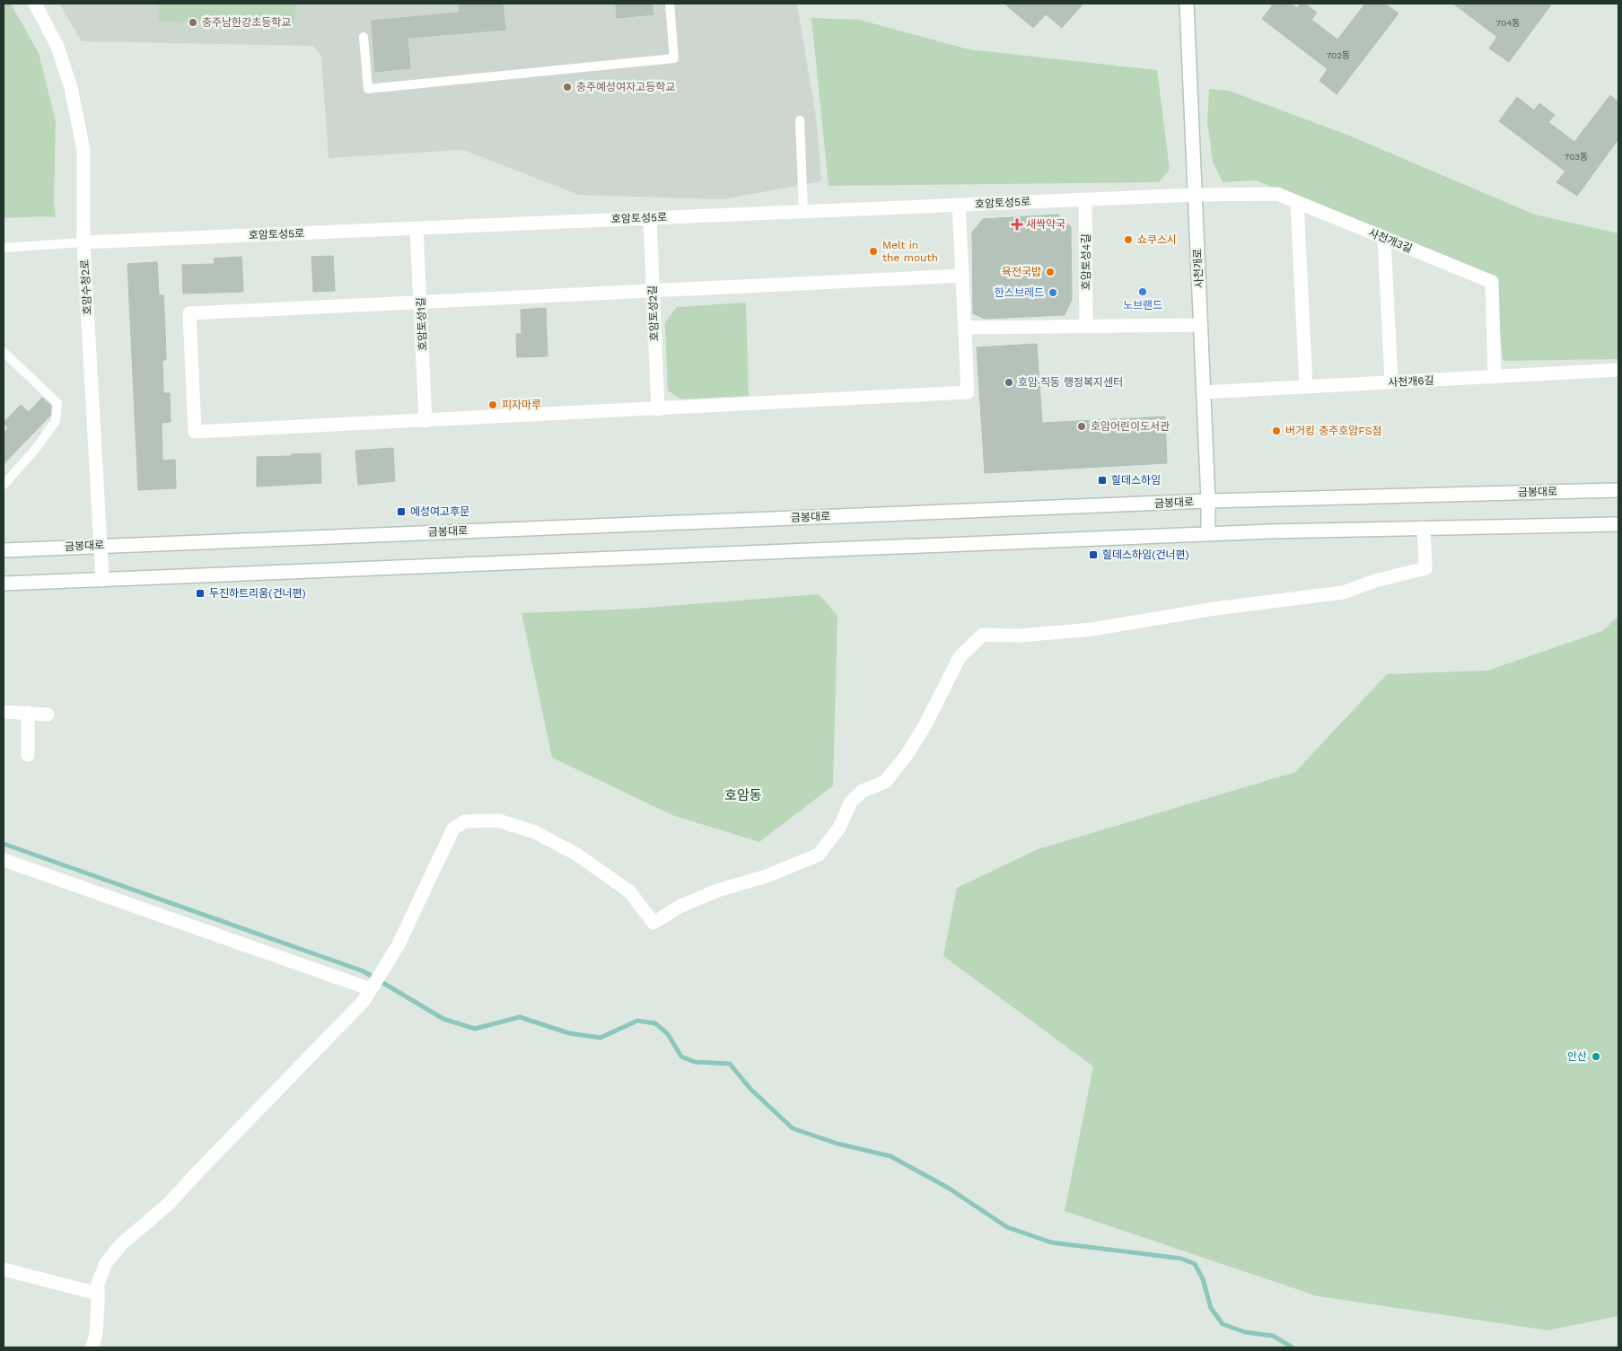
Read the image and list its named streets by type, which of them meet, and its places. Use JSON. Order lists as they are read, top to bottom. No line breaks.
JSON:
{"streets":{"street":["호암토성5로","사천개3길","호암토성4길","사천개로","호암수청2로","호암토성2길","호암토성1길","사천개6길","금봉대로"]},"crossings":[["호암토성5로","사천개3길"],["호암토성5로","호암토성4길"],["호암토성5로","사천개로"],["호암토성5로","호암수청2로"],["호암토성5로","호암토성2길"],["호암토성5로","호암토성1길"],["사천개3길","사천개로"],["사천개3길","사천개6길"],["사천개로","사천개6길"],["사천개로","금봉대로"],["호암수청2로","금봉대로"]],"districts":["호암동"],"places":{"other":["충주남한강초등학교","충주예성여자고등학교","쇼쿠스시","Melt in the mouth","육전국밥","노브랜드","한스브레드","호암·직동 행정복지센터","피자마루","호암어린이도서관","버거킹 충주호암FS점","안산"],"health":["새싹약국"],"transit":["힐데스하임","예성여고후문","힐데스하임(건너편)","두진하트리움(건너편)"]},"house_numbers":["704동","702동","703동"]}
